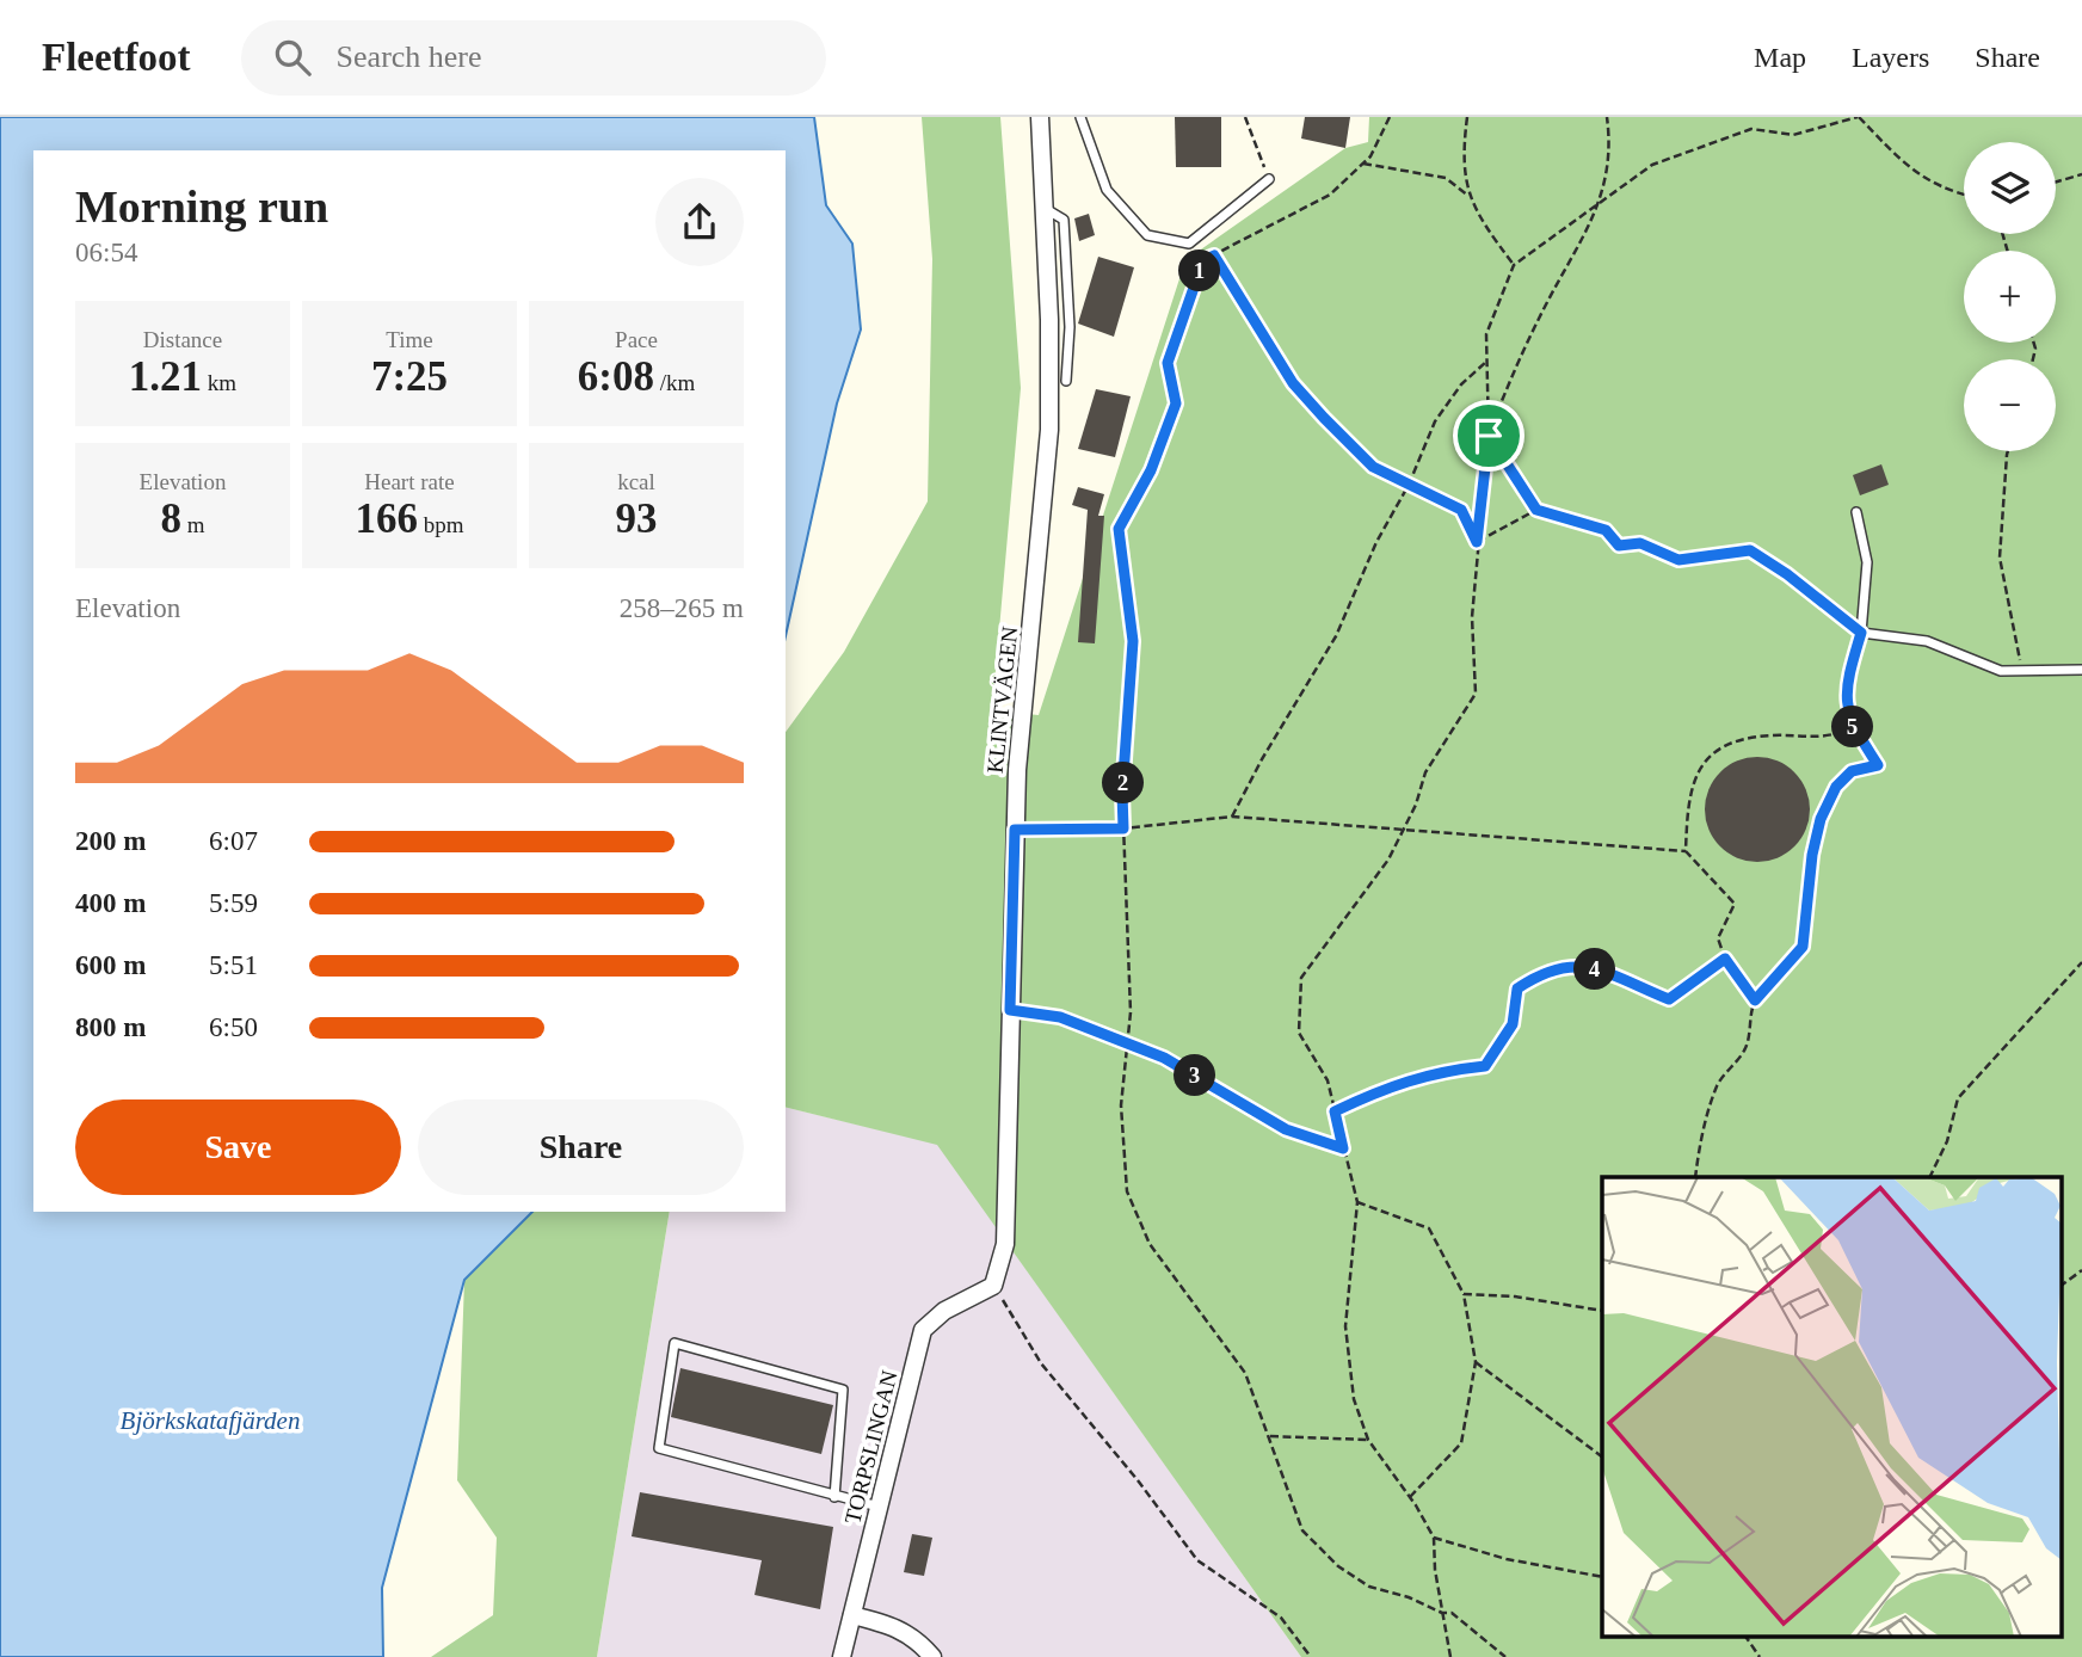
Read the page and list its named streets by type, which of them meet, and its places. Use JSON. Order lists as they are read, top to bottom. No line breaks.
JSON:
{"streets":{"street":["KLINTVÄGEN","TORPSLINGAN"]},"crossings":[["KLINTVÄGEN","TORPSLINGAN"]],"water":["Björkskatafjärden"],"page":{"header":"Fleetfoot","search":"Search here","nav":["Map","Layers","Share"],"map_buttons":["+","−"],"heading":["Morning run","06:54"],"pins":["1","5","2","4","3"],"stats":[["Distance","1.21 km"],["Time","7:25"],["Pace","6:08 /km"],["Elevation","8 m"],["Heart rate","166 bpm"],["kcal","93"]],"chart":["Elevation","258–265 m"],"list":[{"name":"200 m","note":"6:07"},{"name":"400 m","note":"5:59"},{"name":"600 m","note":"5:51"},{"name":"800 m","note":"6:50"}],"buttons":["Save","Share"]}}
